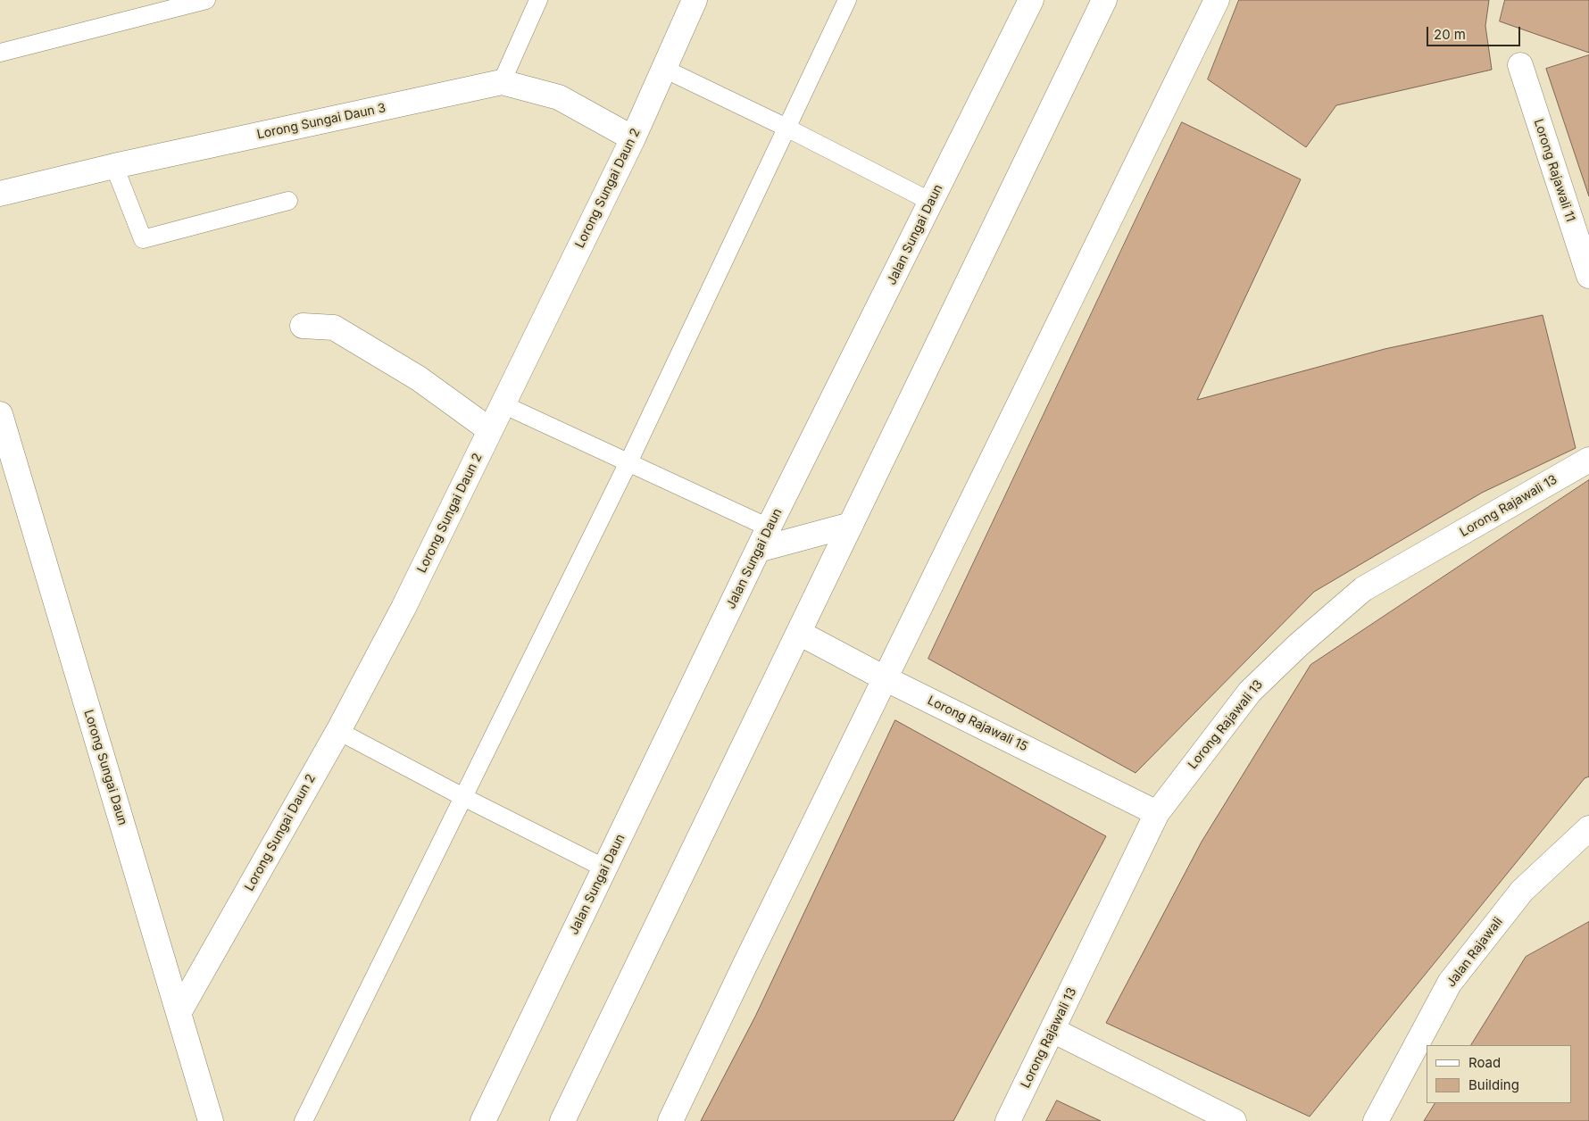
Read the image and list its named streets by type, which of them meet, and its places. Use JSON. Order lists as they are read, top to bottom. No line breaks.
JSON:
{"streets":{"street":["Lorong Sungai Daun 3","Lorong Rajawali 11","Lorong Sungai Daun 2","Jalan Sungai Daun","Lorong Rajawali 13","Lorong Rajawali 15","Lorong Sungai Daun","Jalan Rajawali"]},"crossings":[["Lorong Sungai Daun 3","Lorong Sungai Daun 2"],["Lorong Sungai Daun 2","Lorong Sungai Daun"],["Lorong Rajawali 13","Lorong Rajawali 15"]],"legend":["Road","Building"],"scale_bar":"20 m"}
